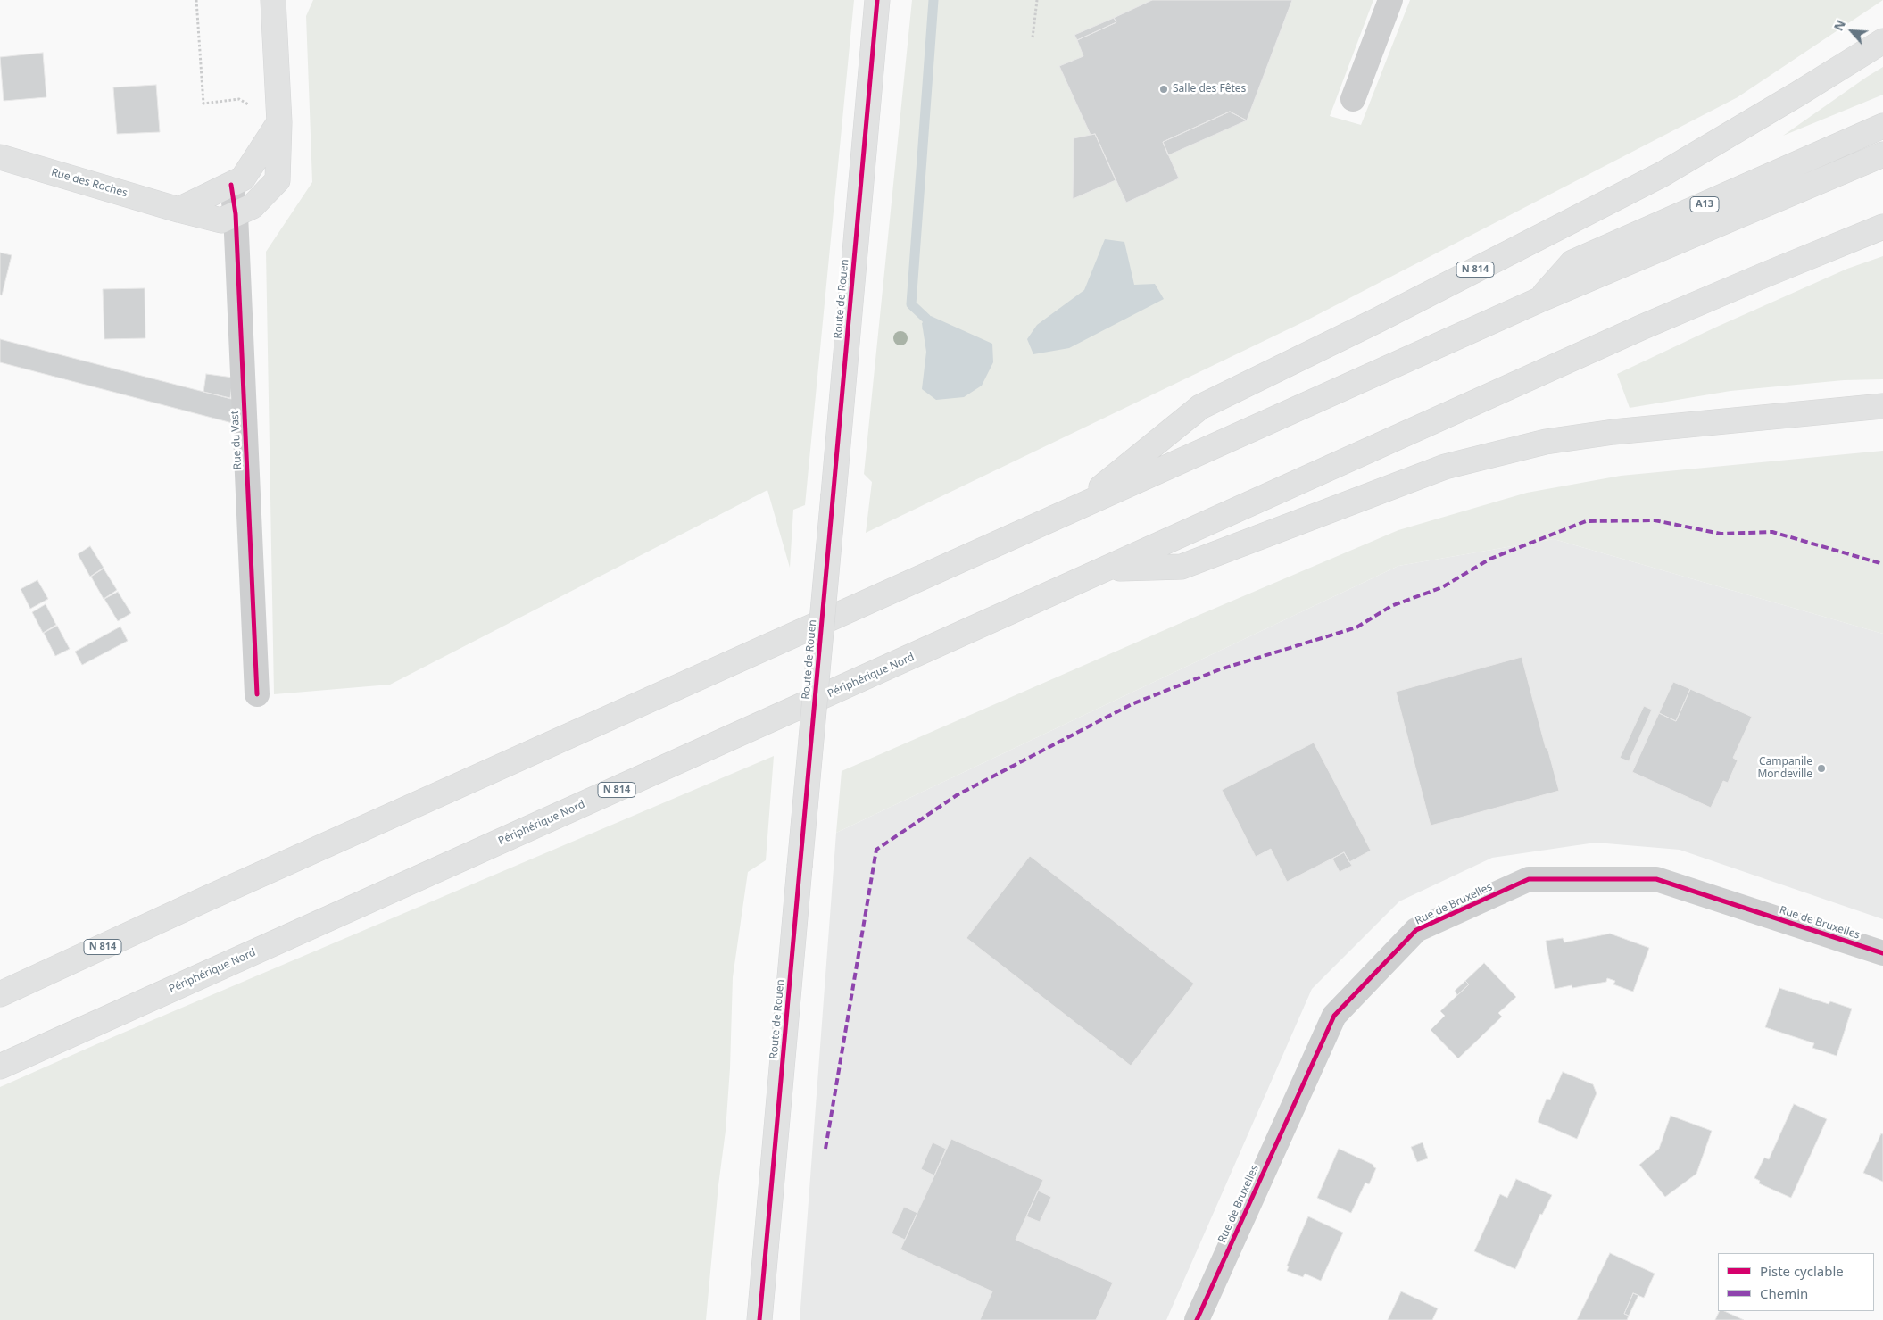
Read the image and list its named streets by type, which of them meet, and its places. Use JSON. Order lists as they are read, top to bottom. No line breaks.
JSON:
{"streets":{"main road":["Rue des Roches","A13","N 814","Route de Rouen","Périphérique Nord"],"street":["Rue du Vast","Rue de Bruxelles"]},"crossings":[["Rue des Roches","Rue du Vast"],["A13","N 814"],["N 814","Périphérique Nord"]],"places":["Salle des Fêtes","Campanile Mondeville"],"legend":["Piste cyclable","Chemin"],"north":"top left"}
